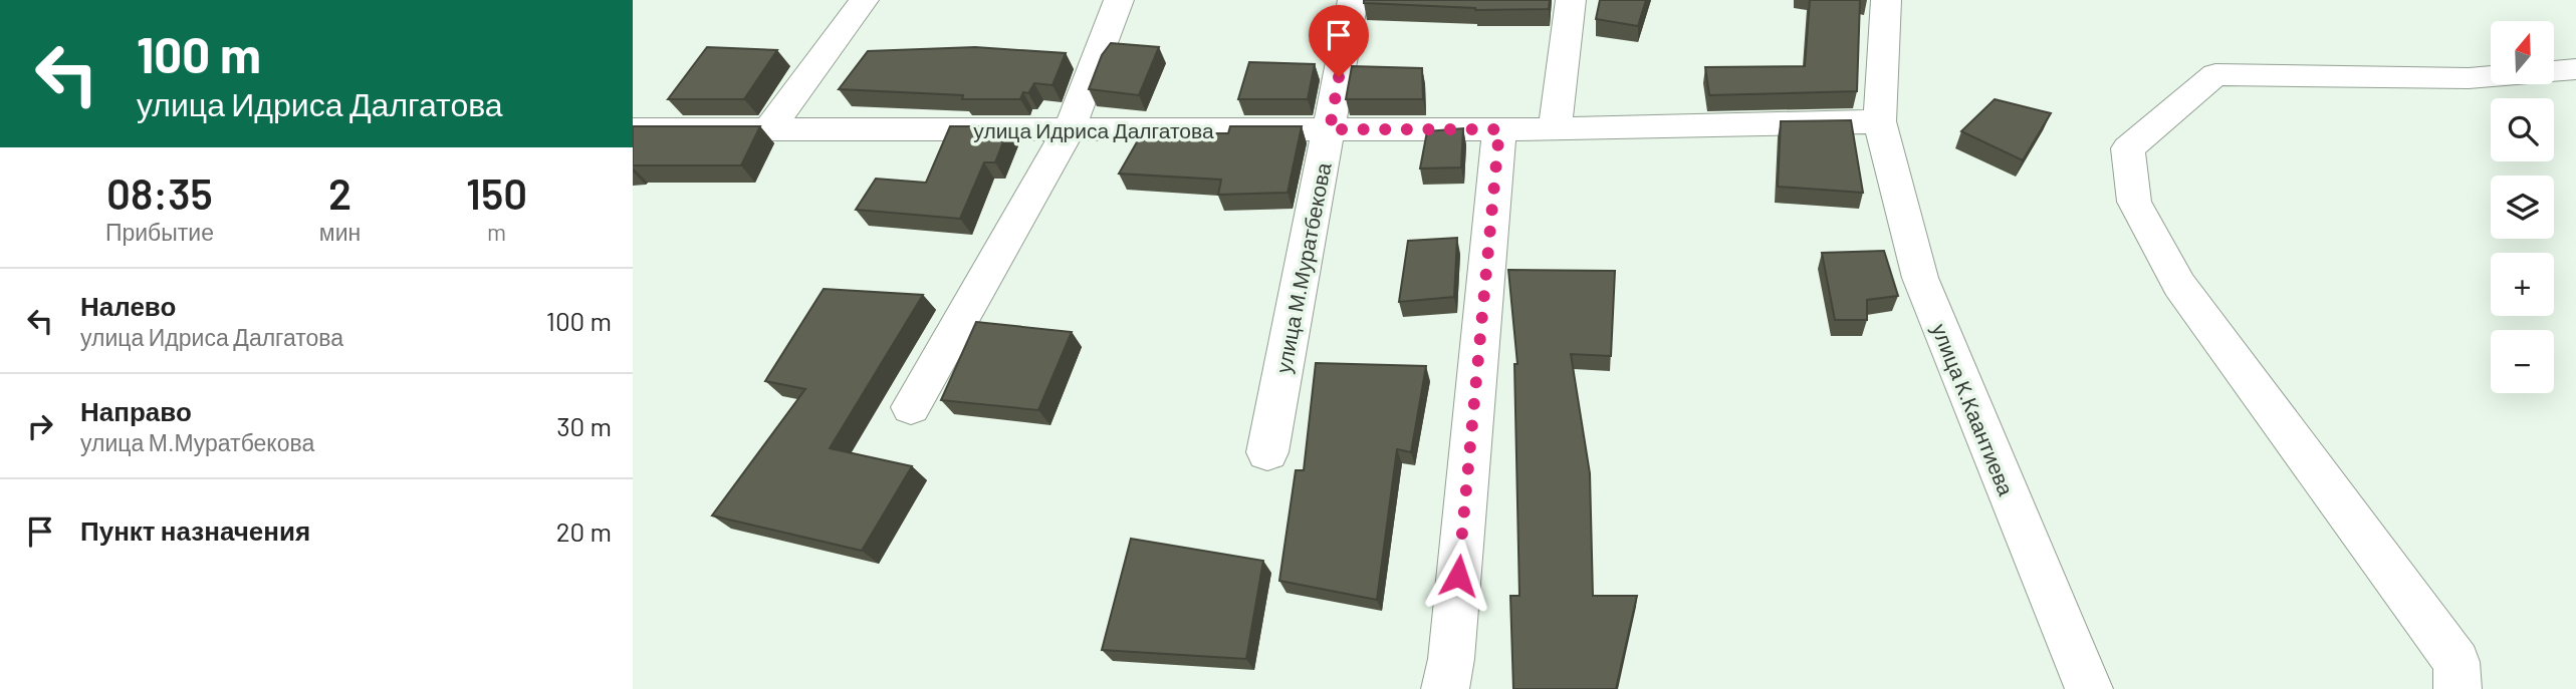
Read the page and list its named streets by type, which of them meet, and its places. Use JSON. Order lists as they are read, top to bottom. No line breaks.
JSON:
{"streets":{"street":["улица Идриса Далгатова","улица М.Муратбекова","улица К.Каантиева"]},"crossings":[["улица Идриса Далгатова","улица М.Муратбекова"],["улица Идриса Далгатова","улица К.Каантиева"]],"north":"top","page":{"turn":["100 m","улица Идриса Далгатова"],"map_buttons":["+","−"],"eta":["08:35","Прибытие","2","мин","150","m"],"list":[{"name":"Налево","note":"улица Идриса Далгатова","value":"100 m"},{"name":"Направо","note":"улица М.Муратбекова","value":"30 m"},{"name":"Пункт назначения","value":"20 m"}]}}
